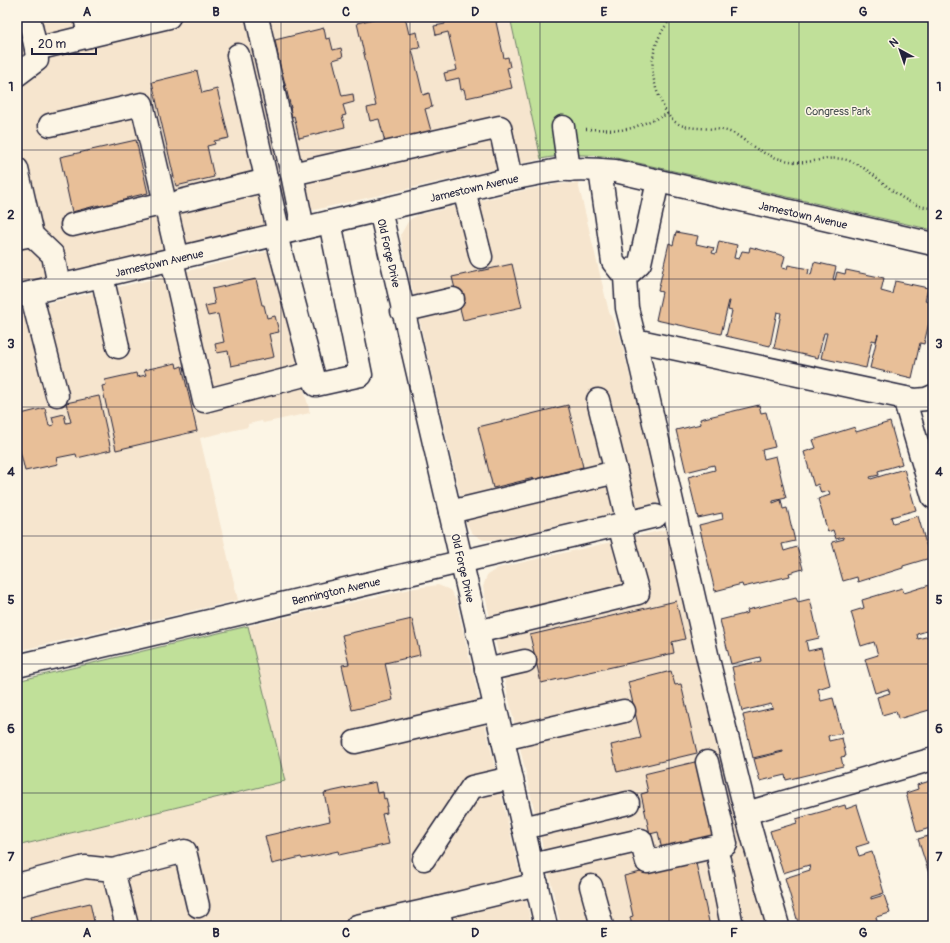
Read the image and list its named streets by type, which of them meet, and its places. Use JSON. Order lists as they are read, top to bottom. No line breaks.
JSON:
{"streets":{"street":["Jamestown Avenue","Old Forge Drive","Bennington Avenue"]},"crossings":[["Jamestown Avenue","Old Forge Drive"],["Old Forge Drive","Bennington Avenue"]],"parks":["Congress Park"],"scale_bar":"20 m","north":"top left","grid":{"columns":["A","B","C","D","E","F","G"],"rows":["1","2","3","4","5","6","7"]}}
